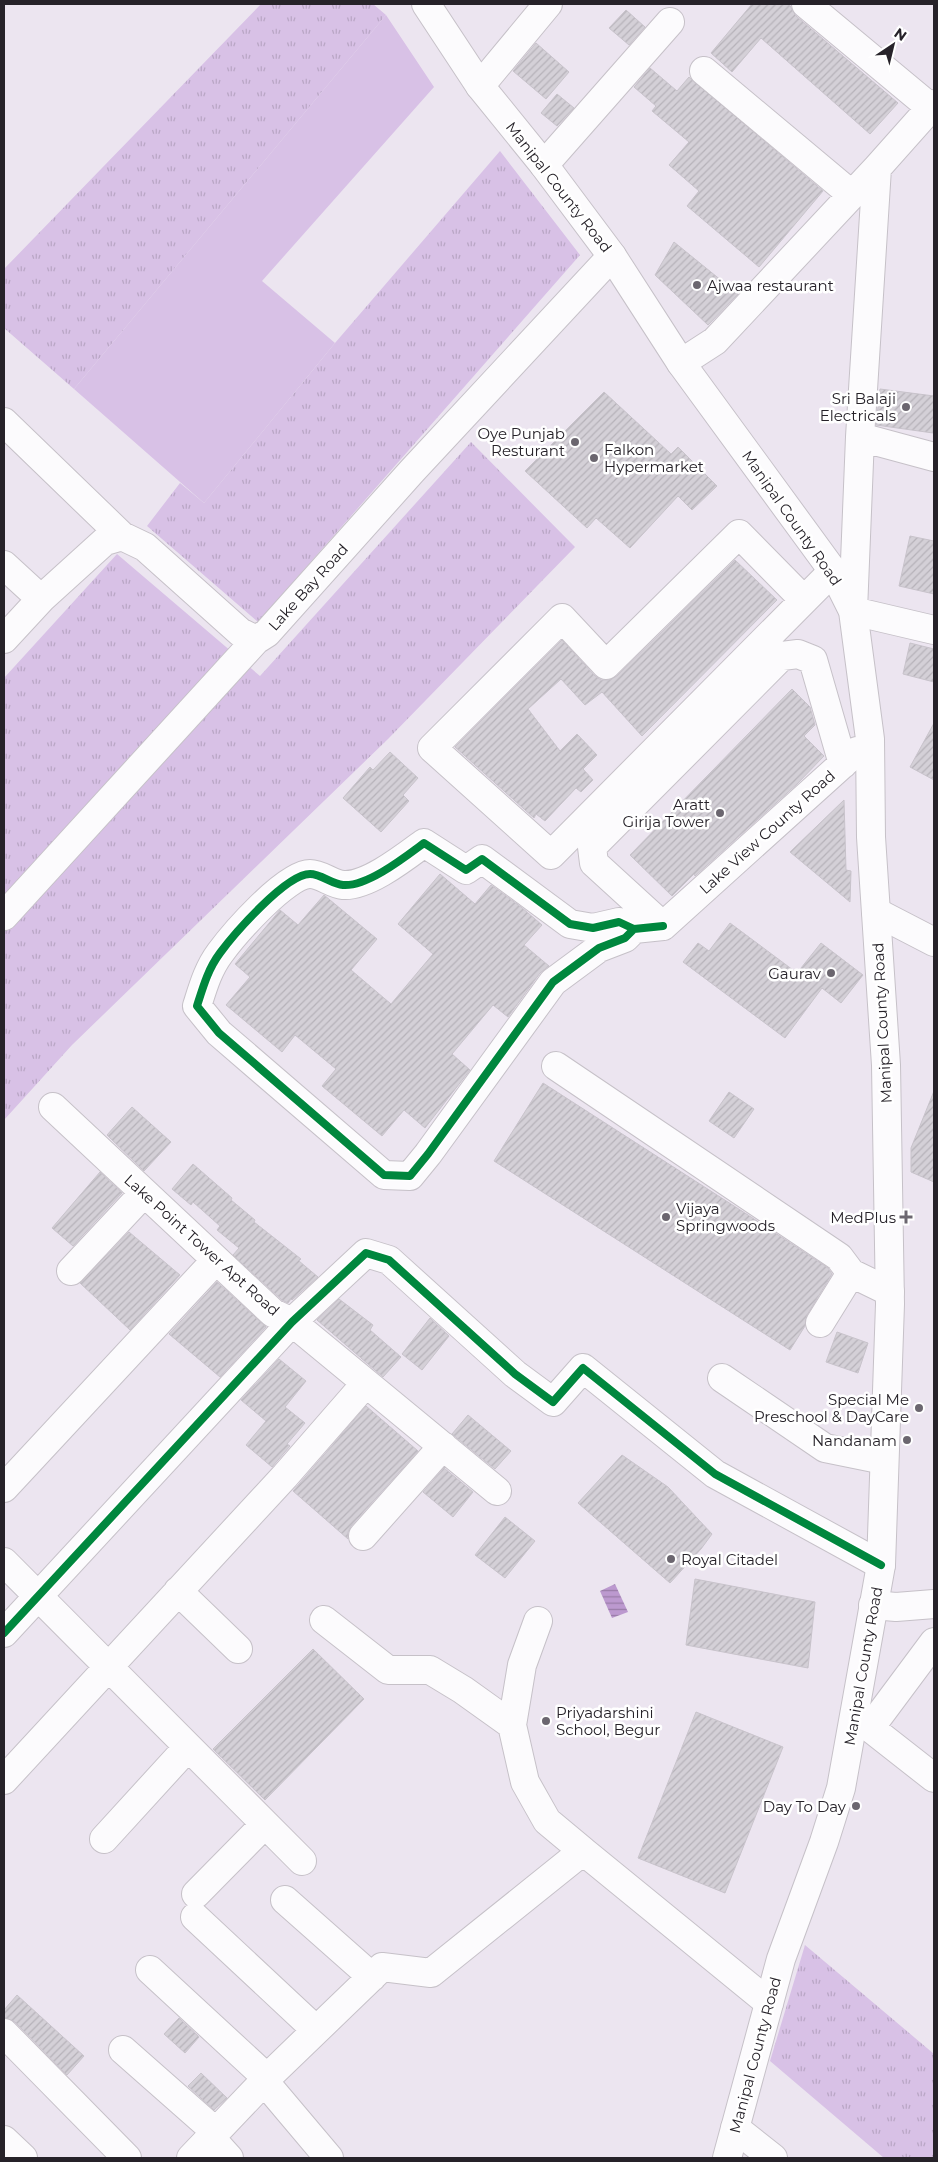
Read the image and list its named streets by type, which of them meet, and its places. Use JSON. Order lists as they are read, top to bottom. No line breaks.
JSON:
{"streets":{"street":["Manipal County Road","Lake Bay Road","Lake View County Road","Lake Point Tower Apt Road"]},"crossings":[["Manipal County Road","Lake Bay Road"],["Manipal County Road","Lake View County Road"],["Manipal County Road","Lake Point Tower Apt Road"]],"places":{"other":["Ajwaa restaurant","Sri Balaji Electricals","Oye Punjab Resturant","Falkon Hypermarket","Aratt Girija Tower","Gaurav","Vijaya Springwoods","Special Me Preschool & DayCare","Nandanam","Royal Citadel","Priyadarshini School, Begur","Day To Day"],"health":["MedPlus"]},"north":"top right"}
